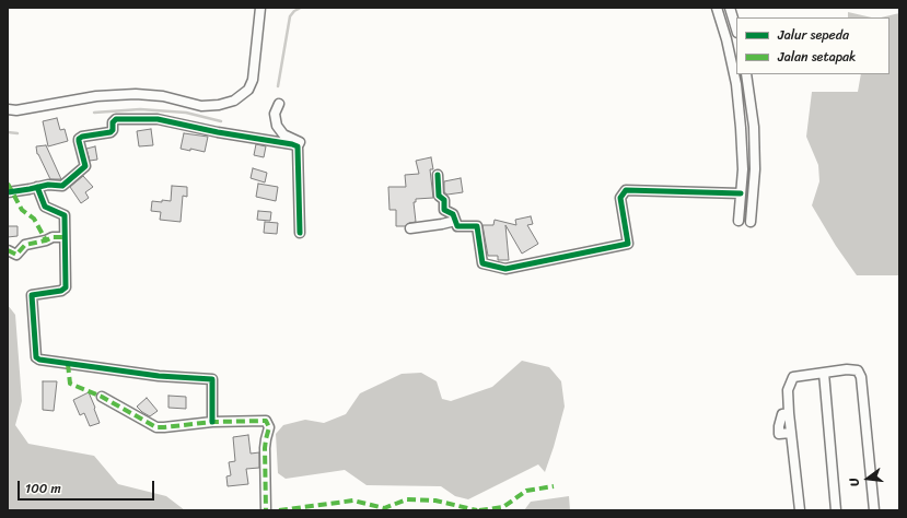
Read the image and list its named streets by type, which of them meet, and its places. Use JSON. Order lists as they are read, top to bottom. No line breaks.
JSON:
{"legend":["Jalur sepeda","Jalan setapak"],"scale_bar":"100 m","north":"left"}
